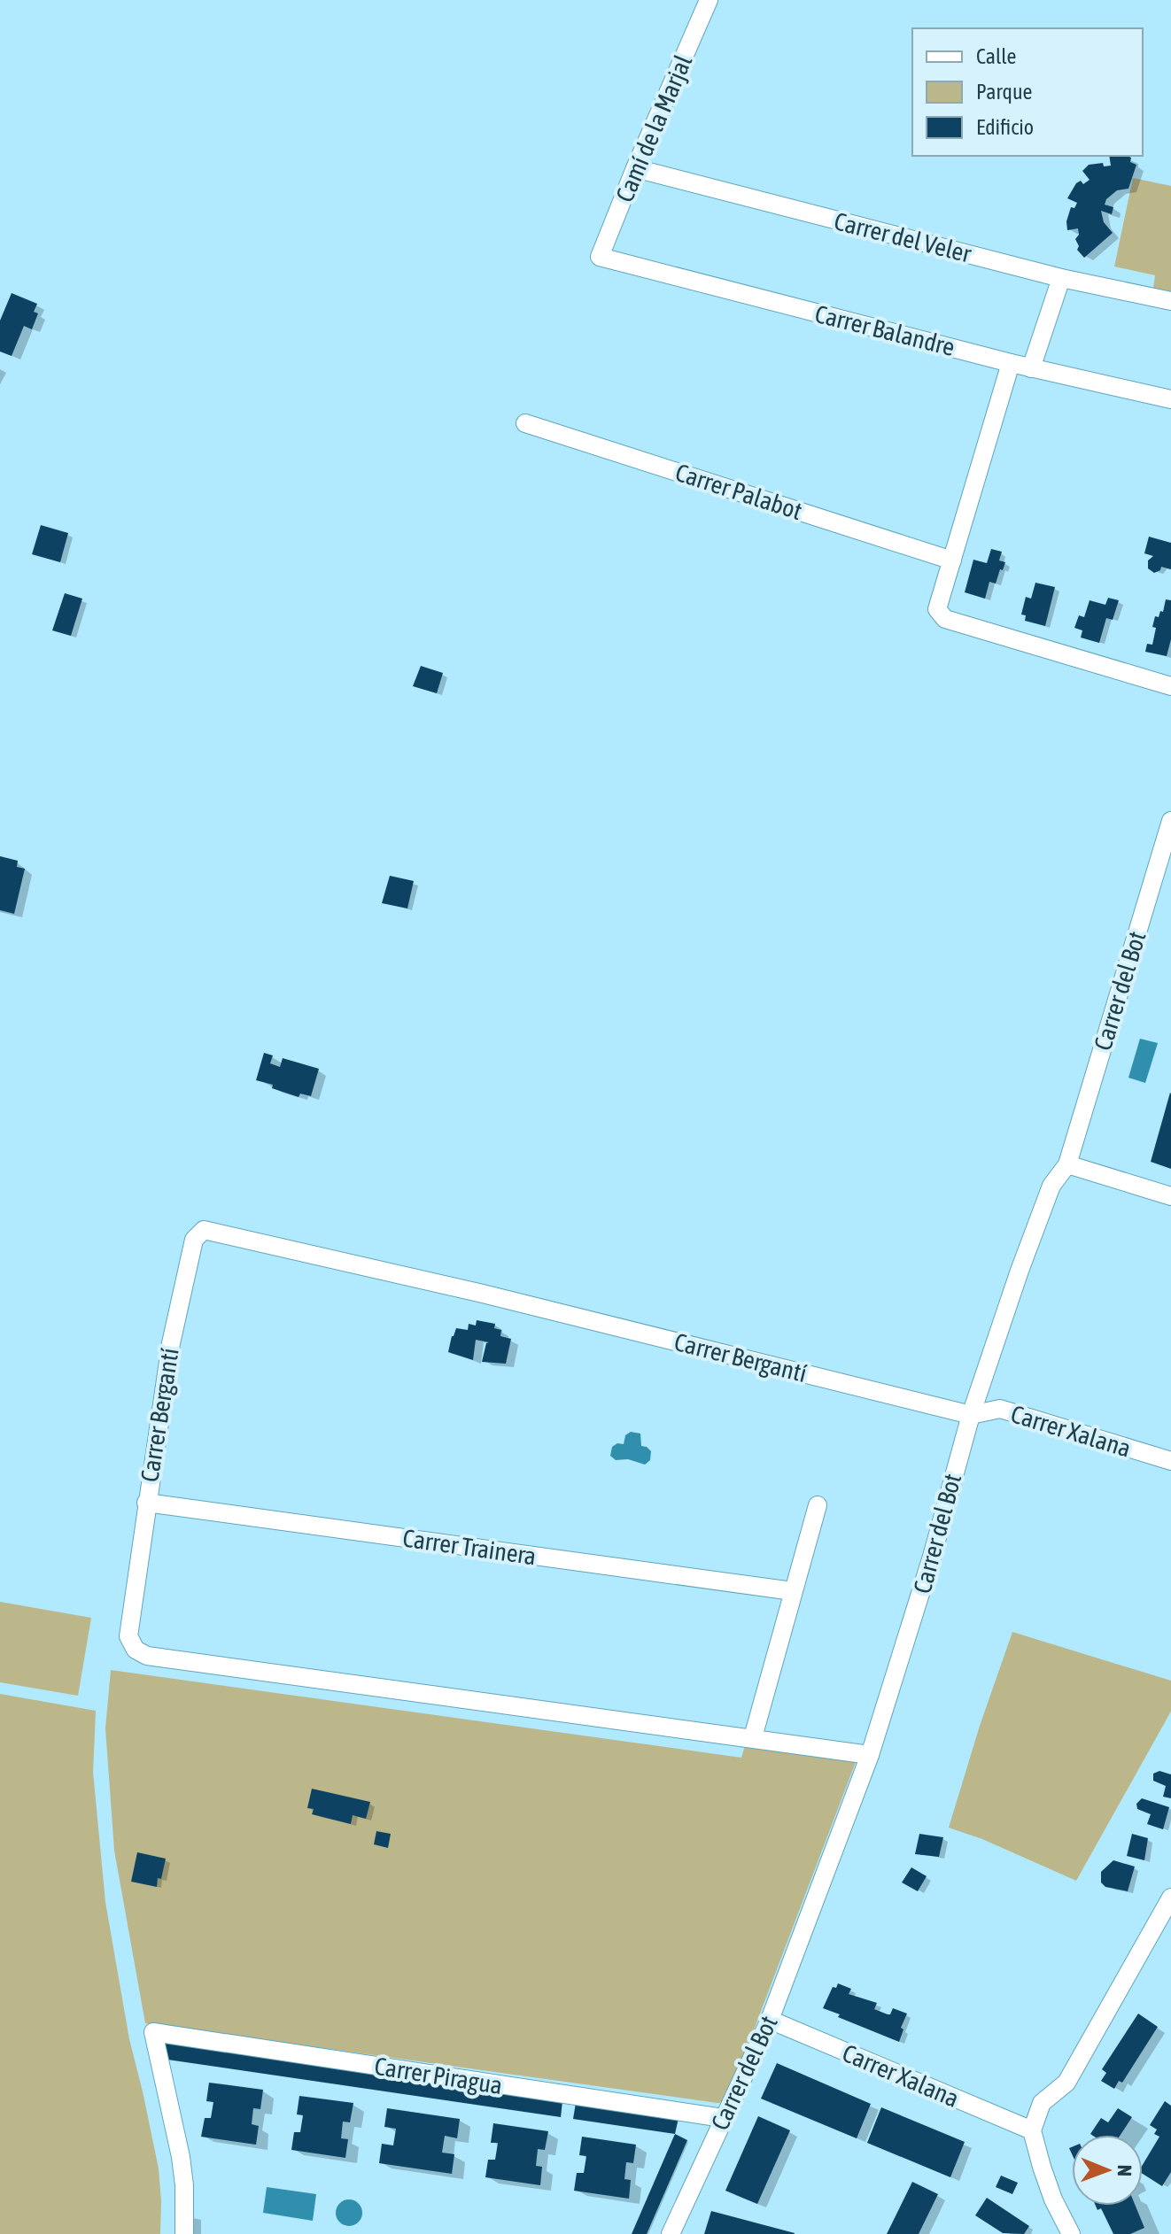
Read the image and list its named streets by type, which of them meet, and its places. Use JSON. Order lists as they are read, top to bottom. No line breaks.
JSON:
{"streets":{"street":["Camí de la Marjal","Carrer del Veler","Carrer Balandre","Carrer Palabot","Carrer del Bot","Carrer Bergantí","Carrer Xalana","Carrer Trainera","Carrer Piragua"]},"crossings":[["Camí de la Marjal","Carrer del Veler"],["Camí de la Marjal","Carrer Balandre"],["Carrer del Bot","Carrer Bergantí"],["Carrer del Bot","Carrer Xalana"],["Carrer del Bot","Carrer Piragua"],["Carrer Bergantí","Carrer Xalana"],["Carrer Bergantí","Carrer Trainera"]],"legend":["Calle","Parque","Edificio"],"north":"right"}
